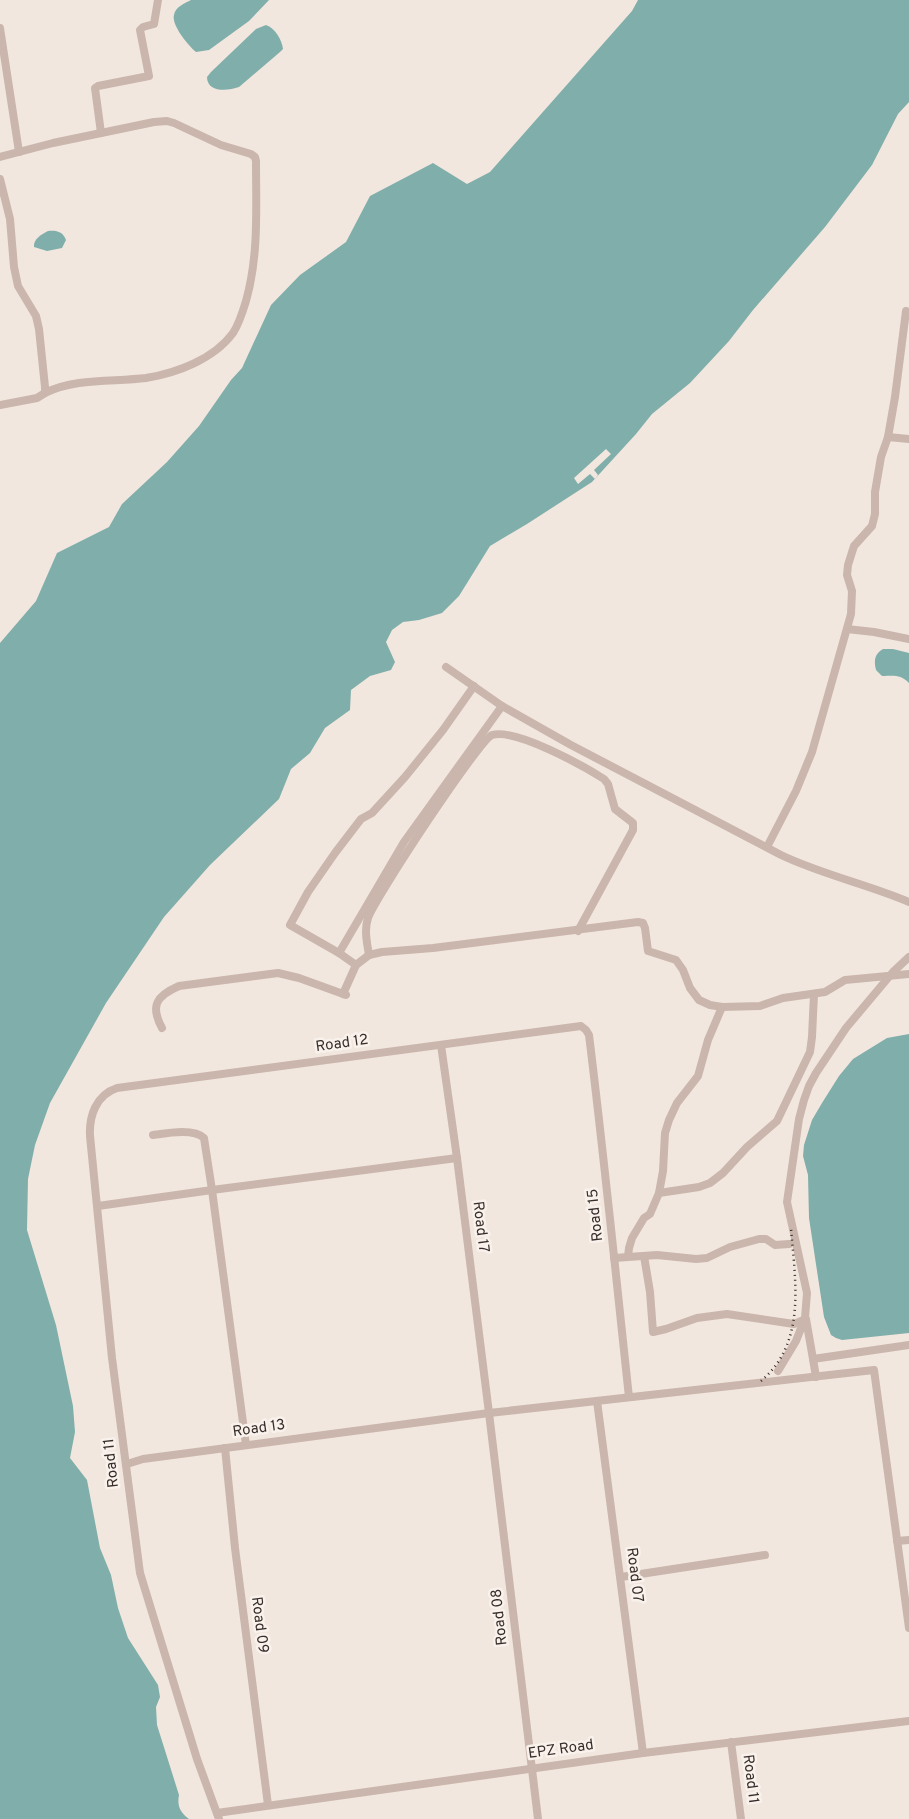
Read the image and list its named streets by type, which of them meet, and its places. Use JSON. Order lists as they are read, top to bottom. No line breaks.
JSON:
{"streets":{"street":["Road 12","Road 15","Road 17","Road 13","Road 11","Road 07","Road 08","Road 09","EPZ Road"]},"crossings":[["Road 12","Road 15"],["Road 12","Road 17"],["Road 12","Road 11"],["Road 15","Road 13"],["Road 17","Road 13"],["Road 17","Road 08"],["Road 13","Road 11"],["Road 13","Road 07"],["Road 13","Road 08"],["Road 13","Road 09"],["Road 11","EPZ Road"],["Road 07","EPZ Road"],["Road 08","EPZ Road"],["Road 09","EPZ Road"]]}
